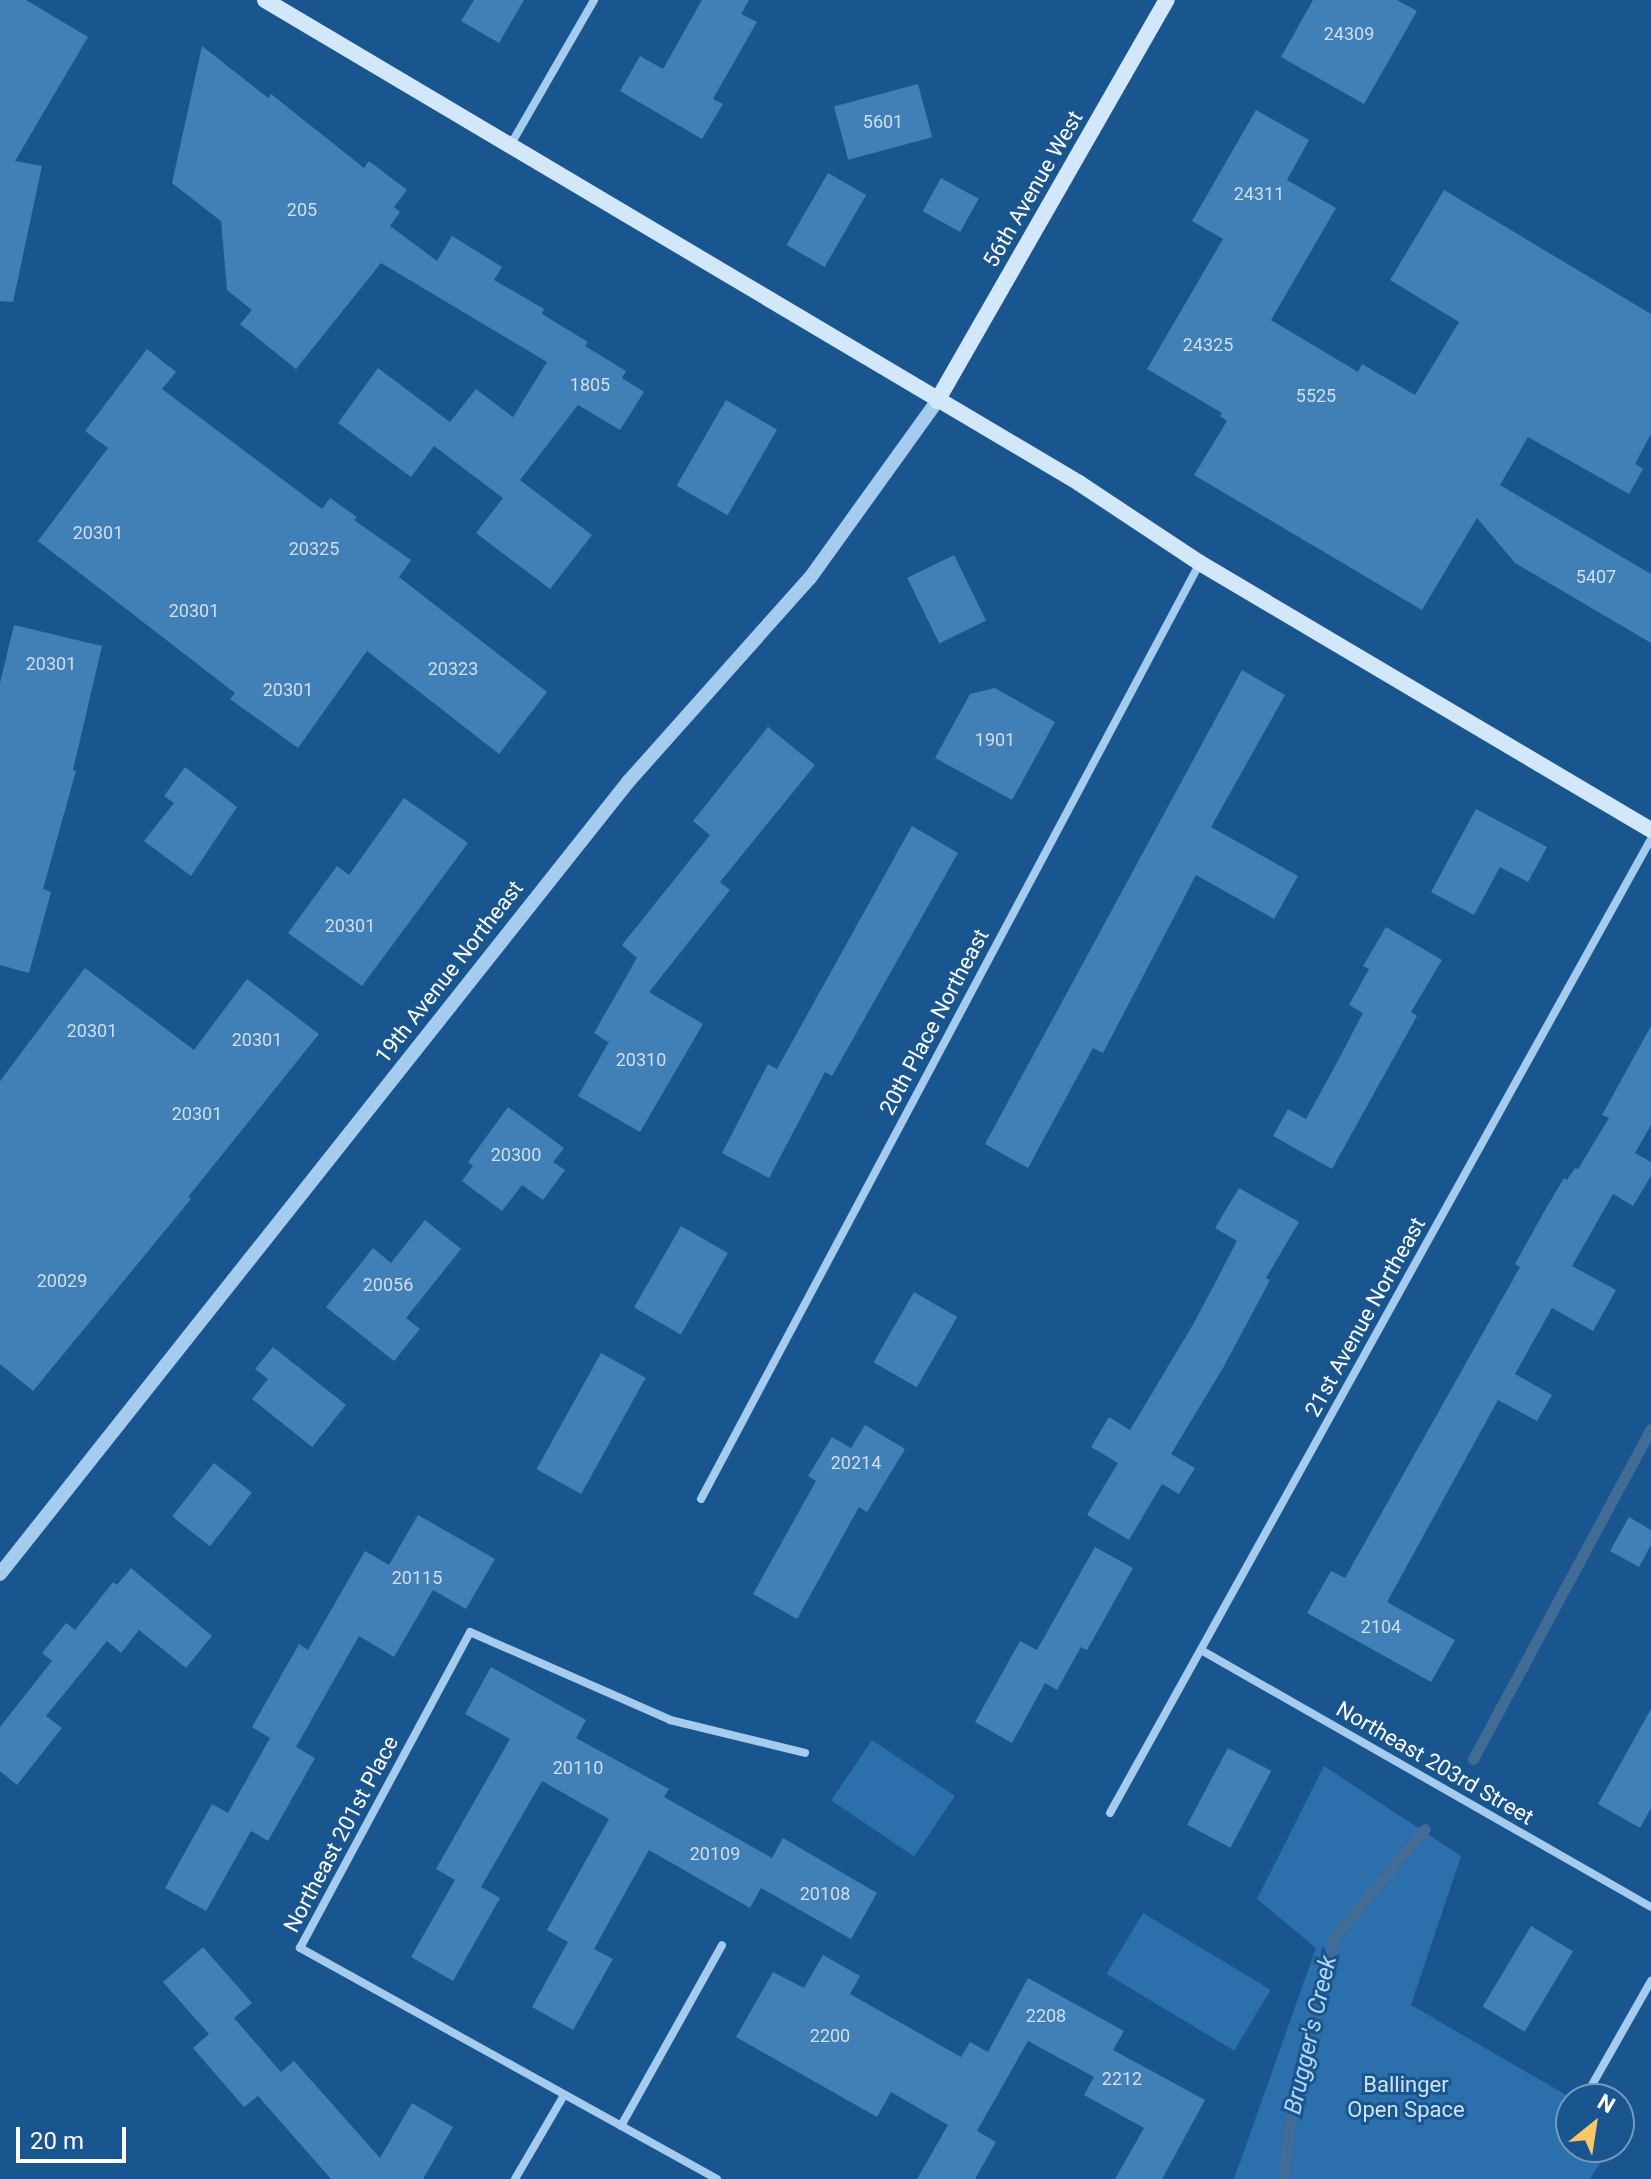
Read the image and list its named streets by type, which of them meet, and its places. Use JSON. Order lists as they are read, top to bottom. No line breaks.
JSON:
{"streets":{"main road":["56th Avenue West"],"street":["19th Avenue Northeast","20th Place Northeast","21st Avenue Northeast","Northeast 203rd Street","Northeast 201st Place"]},"crossings":[["56th Avenue West","19th Avenue Northeast"],["21st Avenue Northeast","Northeast 203rd Street"]],"water":["Brugger's Creek"],"parks":["Ballinger Open Space"],"house_numbers":["24309","5601","24311","205","24325","1805","5525","20301","20325","5407","20301","20301","20323","20301","1901","20301","20301","20301","20310","20301","20300","20029","20056","20214","20115","2104","20110","20109","20108","2208","2200","2212"],"scale_bar":"20 m","north":"top right"}
